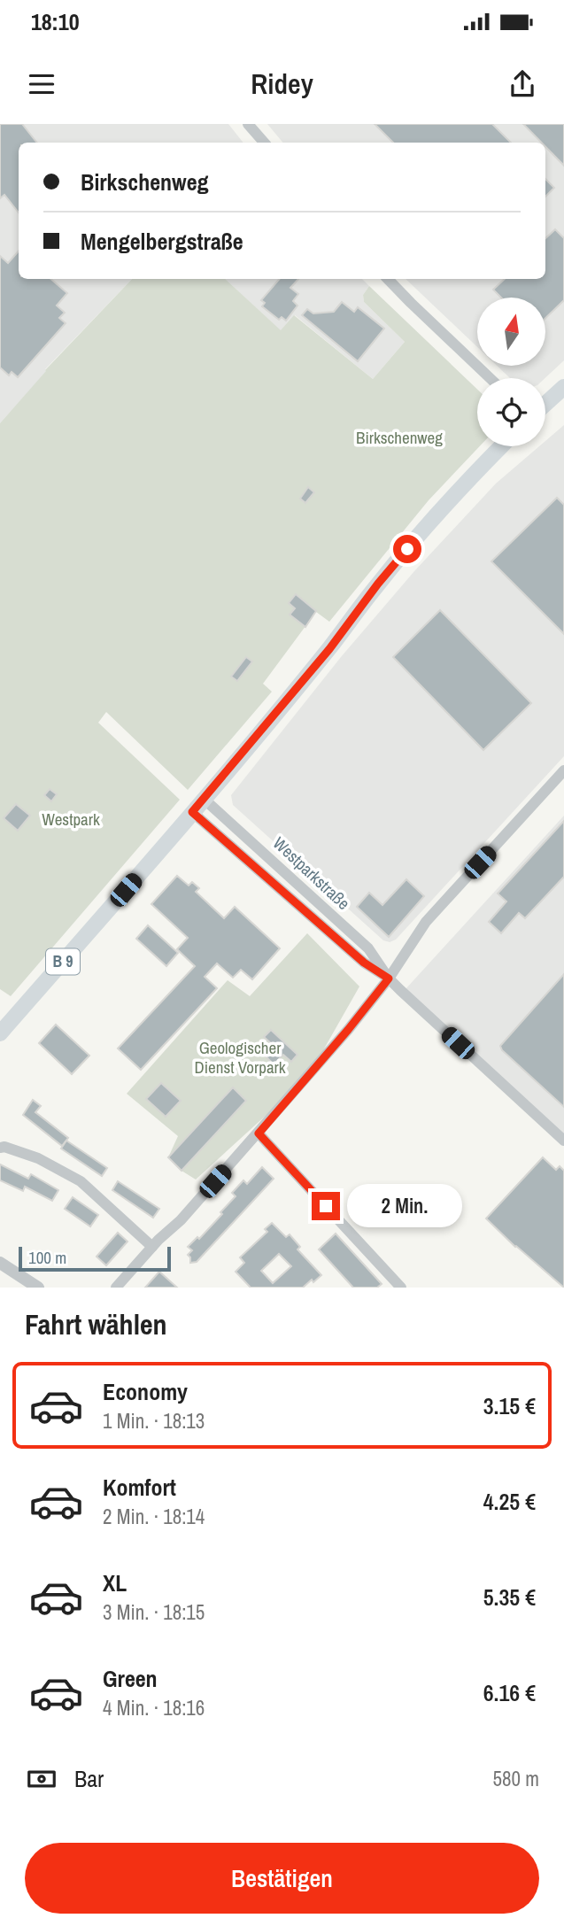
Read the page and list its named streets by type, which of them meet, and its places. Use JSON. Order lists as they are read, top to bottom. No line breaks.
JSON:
{"streets":{"main road":["B 9"],"street":["Westparkstraße"]},"crossings":[["Westparkstraße","B 9"]],"parks":["Birkschenweg","Westpark","Geologischer Dienst Vorpark"],"scale_bar":"100 m","north":"top","page":{"status":"18:10","header":"Ridey","banner":["Birkschenweg","Mengelbergstraße"],"bubble":"2 Min.","scale":"100 m","heading":"Fahrt wählen","list":[{"name":"Economy","note":"1 Min. · 18:13","value":"3.15 €"},{"name":"Komfort","note":"2 Min. · 18:14","value":"4.25 €"},{"name":"XL","note":"3 Min. · 18:15","value":"5.35 €"},{"name":"Green","note":"4 Min. · 18:16","value":"6.16 €"}],"pay":["Bar","580 m"],"buttons":"Bestätigen"}}
